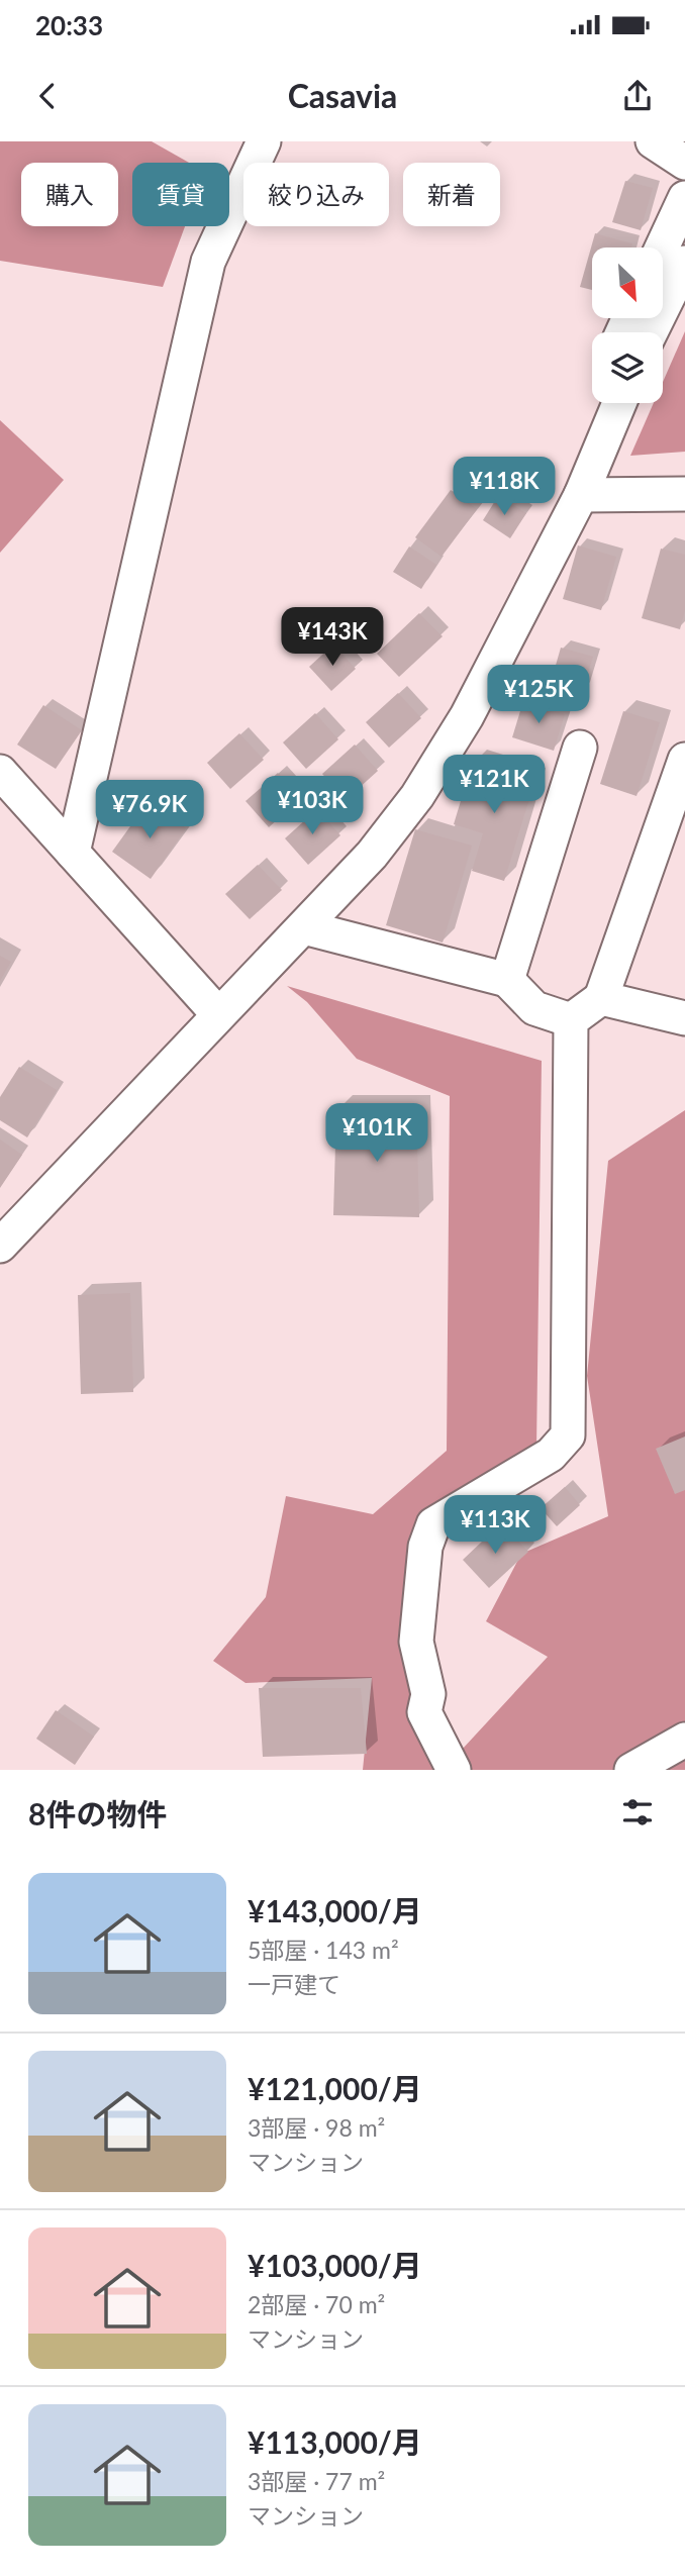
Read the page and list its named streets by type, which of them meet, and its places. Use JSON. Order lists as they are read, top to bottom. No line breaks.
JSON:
{"north":"bottom right","page":{"status":"20:33","header":"Casavia","chip":["購入","賃貸","絞り込み","新着"],"price":["¥118K","¥143K","¥125K","¥121K","¥103K","¥76.9K","¥101K","¥113K"],"heading":"8件の物件","list":[{"name":"¥143,000/月","note":"5部屋 · 143 m² · 一戸建て"},{"name":"¥121,000/月","note":"3部屋 · 98 m² · マンション"},{"name":"¥103,000/月","note":"2部屋 · 70 m² · マンション"},{"name":"¥113,000/月","note":"3部屋 · 77 m² · マンション"}]}}
